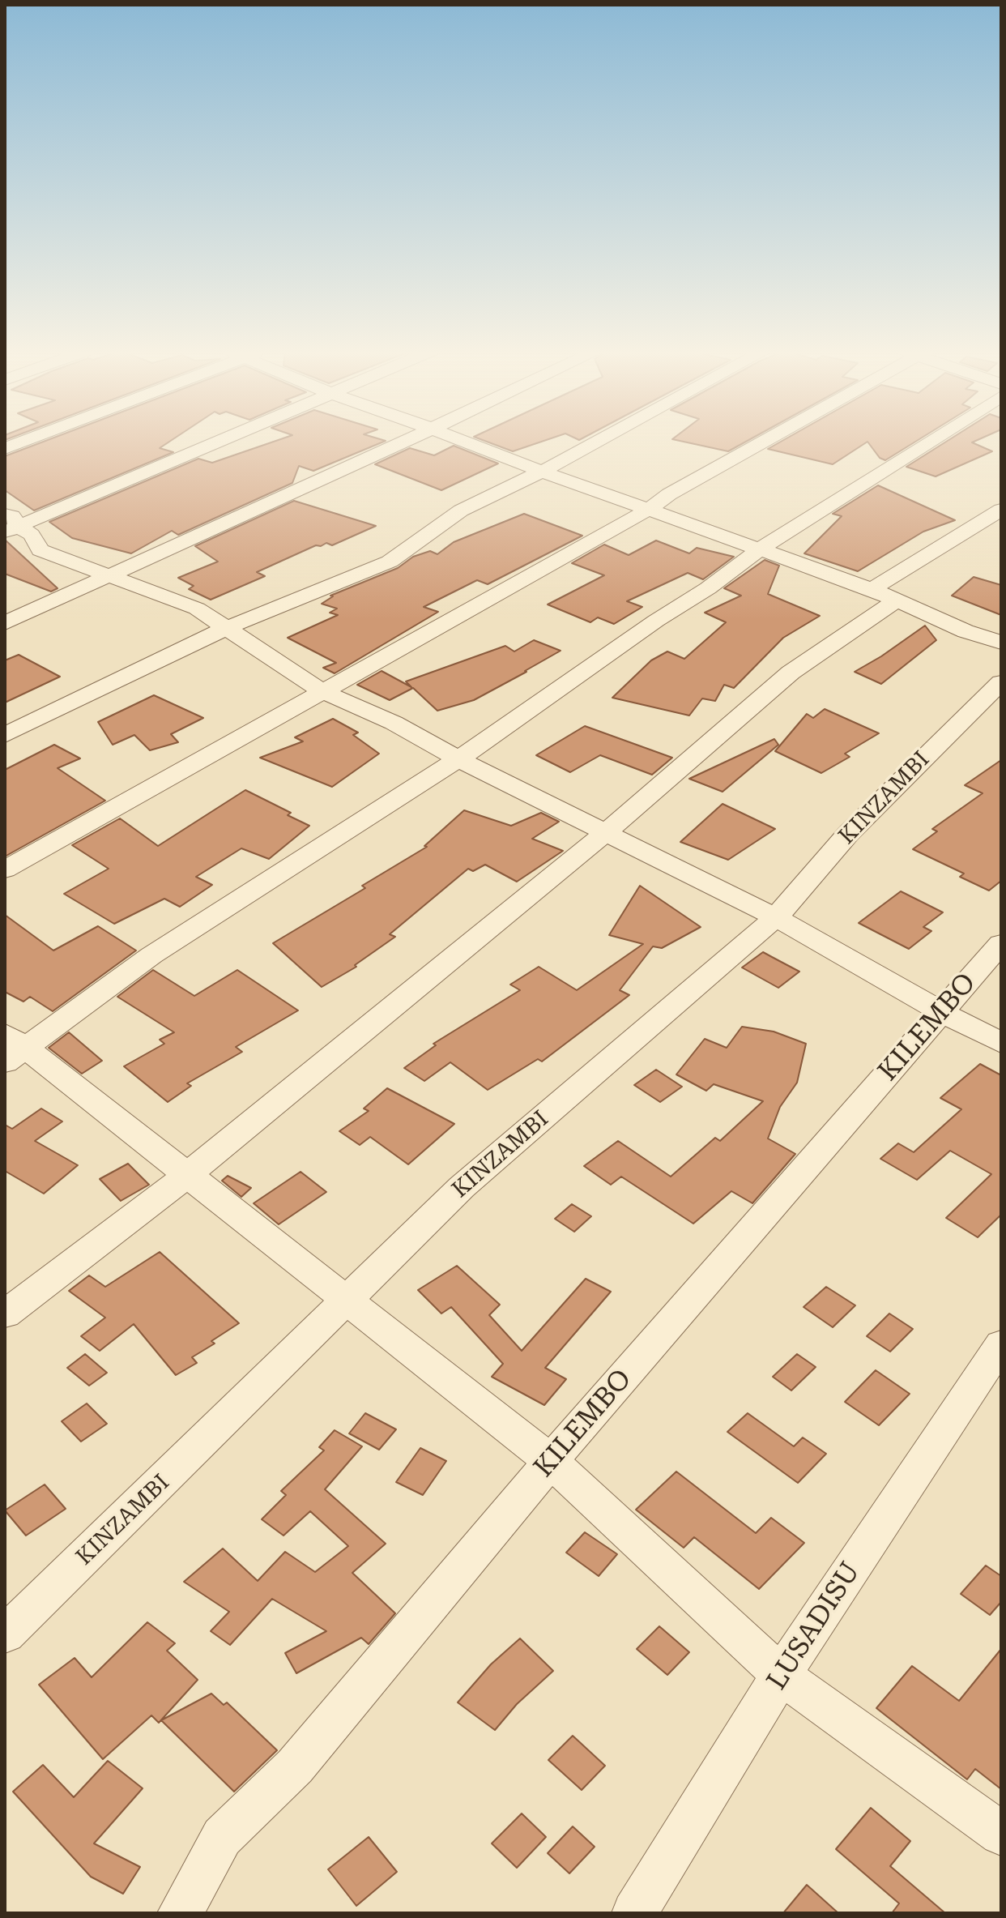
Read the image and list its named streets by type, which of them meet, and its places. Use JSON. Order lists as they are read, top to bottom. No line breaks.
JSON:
{"streets":{"street":["KINZAMBI","KILEMBO","LUSADISU"]}}
